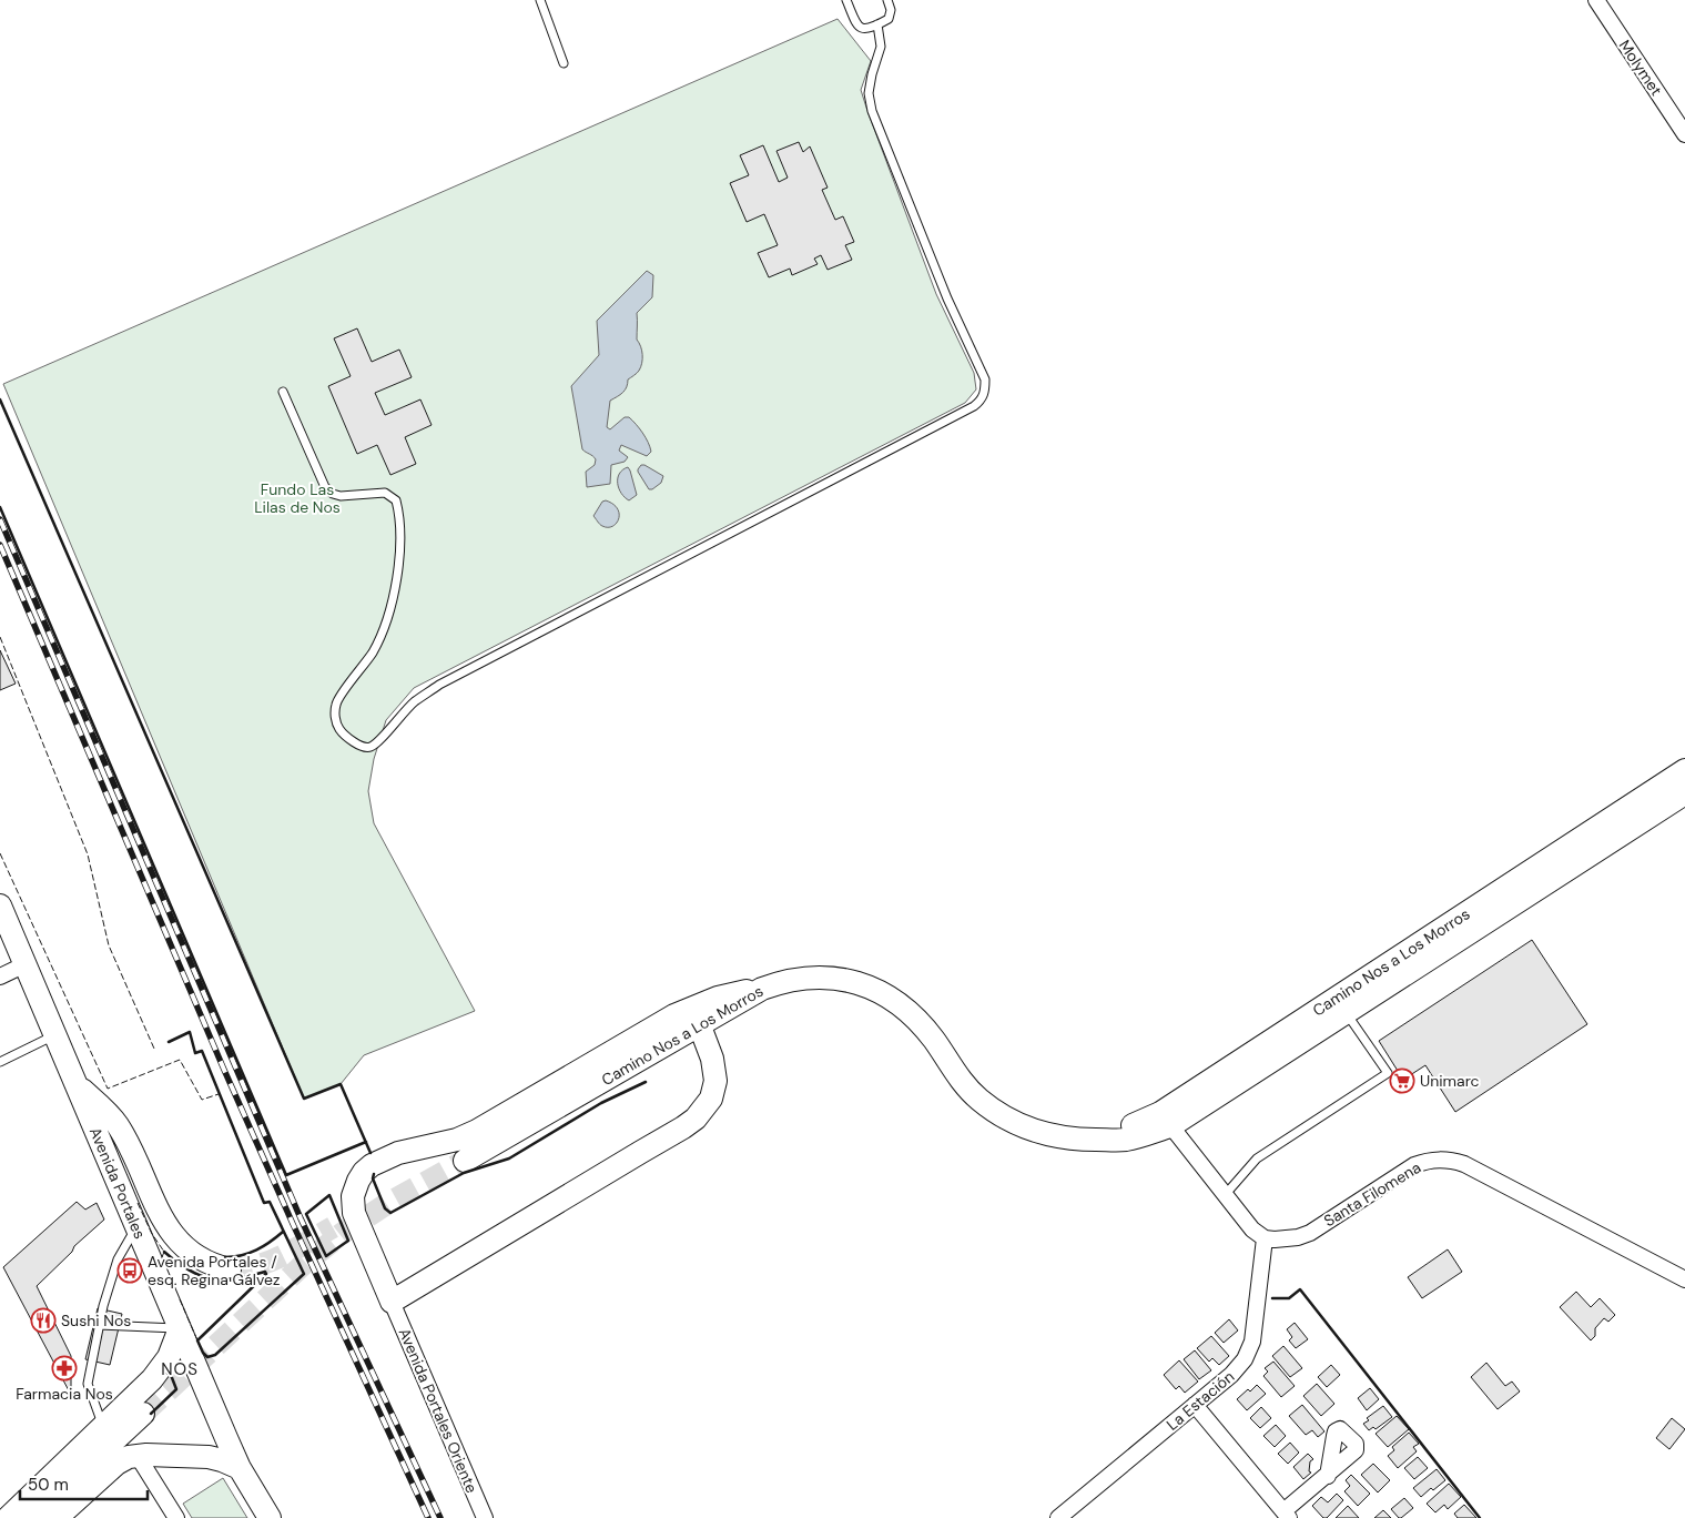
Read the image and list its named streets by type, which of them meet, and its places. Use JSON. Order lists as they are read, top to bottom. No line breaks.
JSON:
{"streets":{"main road":["Camino Nos a Los Morros","Avenida Portales"],"street":["Molymet","Santa Filomena","La Estación","Avenida Portales Oriente"]},"crossings":[["Santa Filomena","La Estación"]],"districts":["NOS"],"parks":["Fundo Las Lilas de Nos"],"places":{"supermarket":["Unimarc"],"bus stop":["Avenida Portales / esq. Regina Gálvez"],"restaurant":["Sushi Nos"],"pharmacy":["Farmacia Nos"]},"scale_bar":"50 m"}
